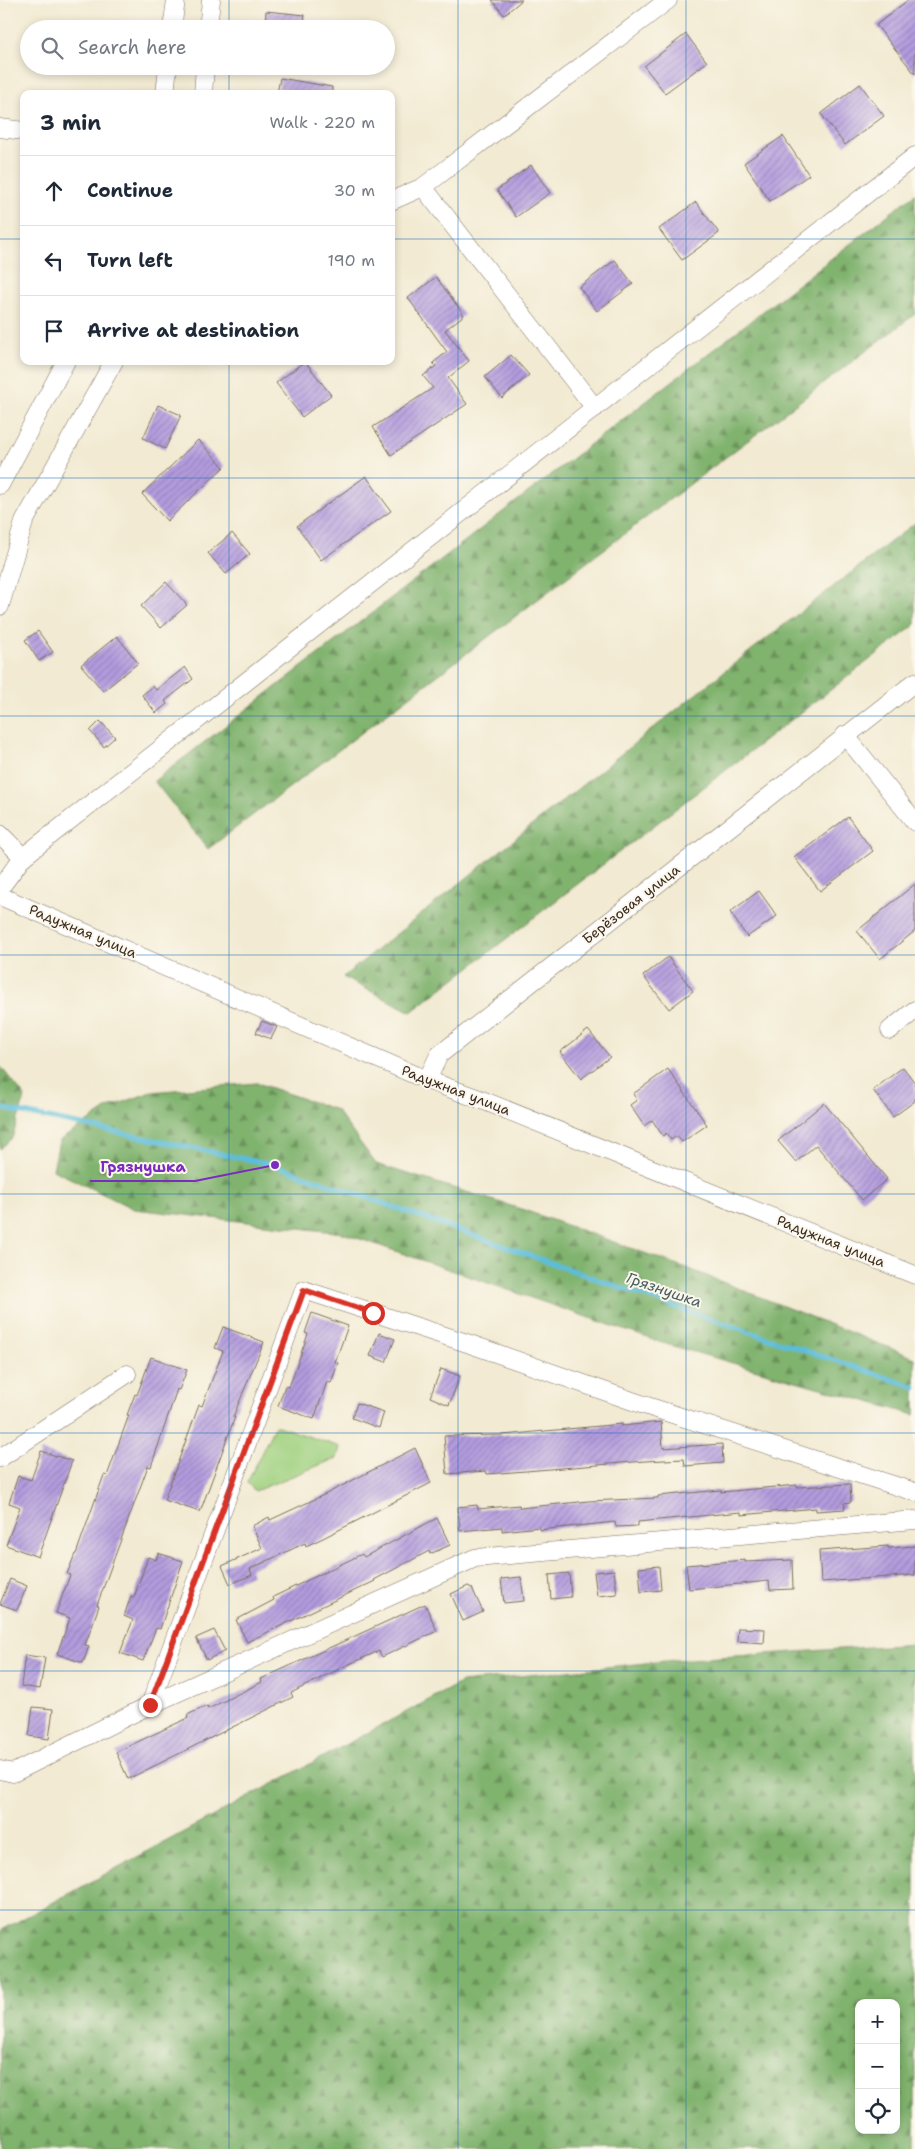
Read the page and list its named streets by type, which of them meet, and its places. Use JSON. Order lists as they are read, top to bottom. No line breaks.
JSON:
{"streets":{"street":["Берёзовая улица","Радужная улица"]},"crossings":[["Берёзовая улица","Радужная улица"]],"water":["Грязнушка"],"places":["Грязнушка"],"page":{"search":"Search here","heading":["3 min","Walk · 220 m"],"list":[["Continue","30 m"],["Turn left","190 m"],"Arrive at destination"],"map_buttons":["+","−"]}}
